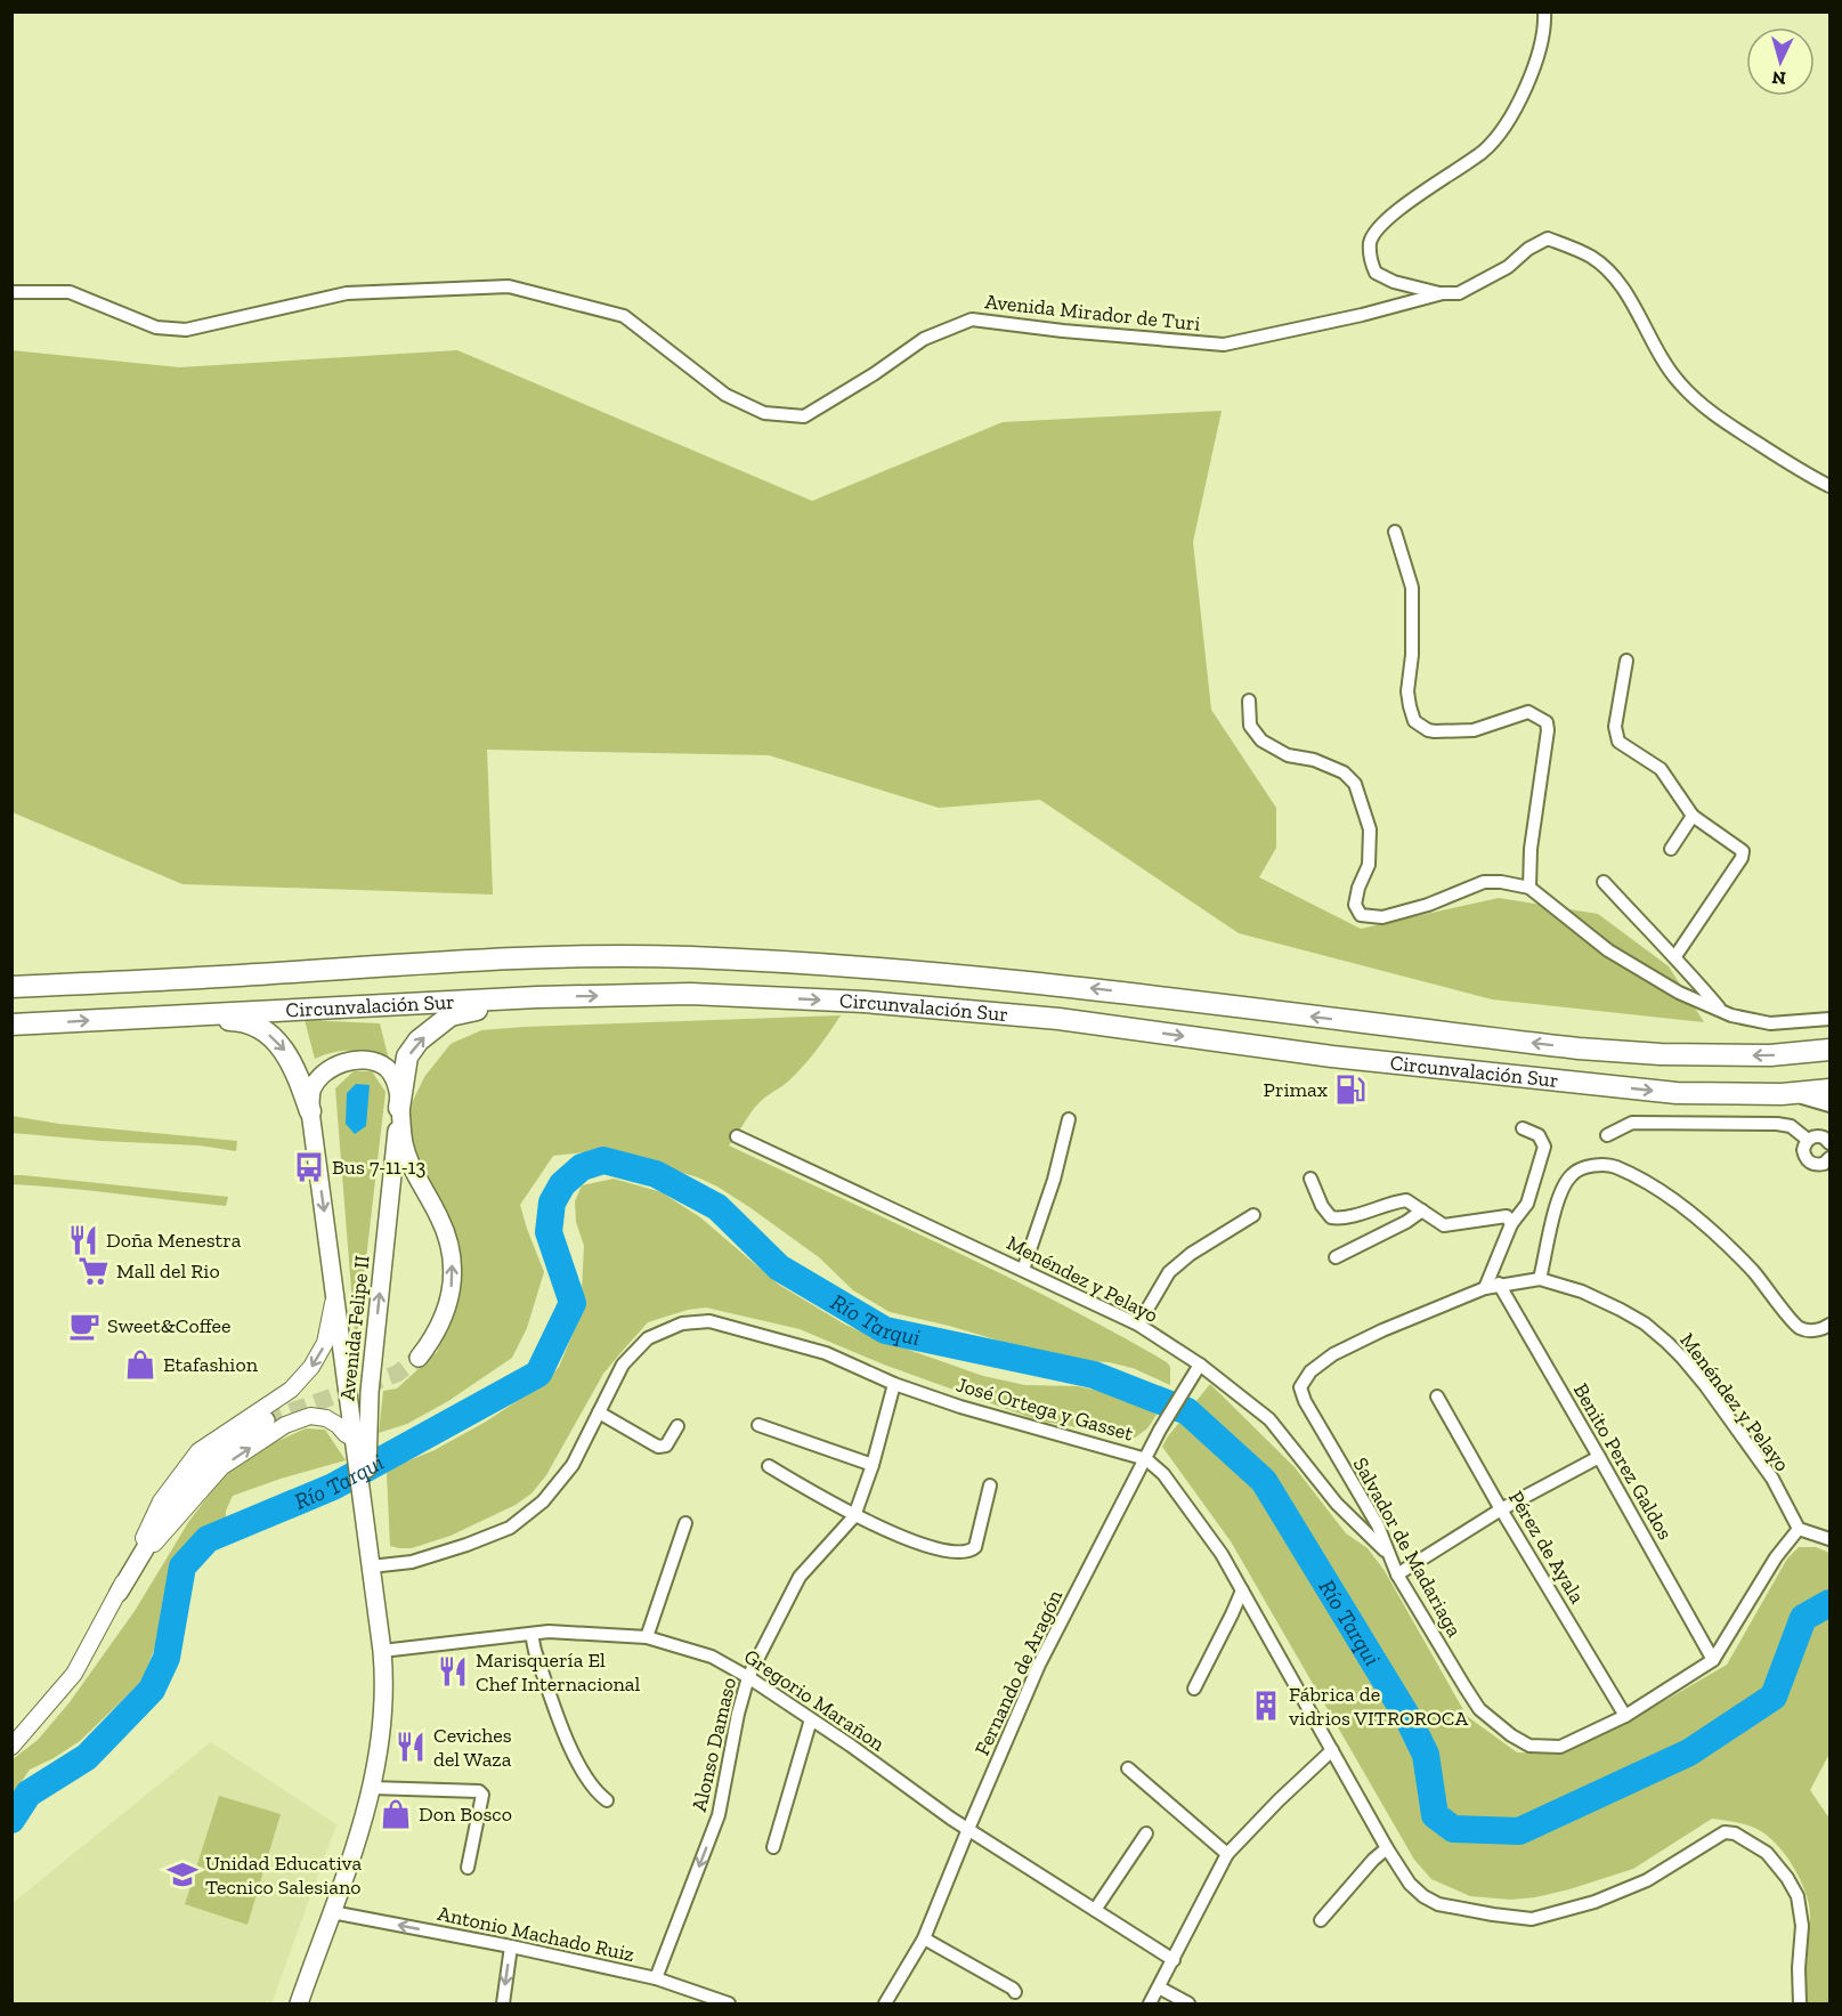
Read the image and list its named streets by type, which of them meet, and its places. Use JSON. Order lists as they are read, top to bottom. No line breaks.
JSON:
{"streets":{"highway":["Circunvalación Sur"],"main road":["Avenida Felipe II"],"street":["Avenida Mirador de Turi","Menéndez y Pelayo","José Ortega y Gasset","Benito Perez Galdos","Salvador de Madariaga","Pérez de Ayala","Fernando de Aragón","Gregorio Marañon","Alonso Damaso","Antonio Machado Ruiz"]},"crossings":[["Menéndez y Pelayo","Benito Perez Galdos"],["Menéndez y Pelayo","Salvador de Madariaga"],["Menéndez y Pelayo","Fernando de Aragón"],["Avenida Felipe II","José Ortega y Gasset"],["Avenida Felipe II","Gregorio Marañon"],["Avenida Felipe II","Antonio Machado Ruiz"],["José Ortega y Gasset","Fernando de Aragón"],["José Ortega y Gasset","Alonso Damaso"],["Benito Perez Galdos","Salvador de Madariaga"],["Salvador de Madariaga","Pérez de Ayala"],["Fernando de Aragón","Gregorio Marañon"],["Gregorio Marañon","Alonso Damaso"],["Alonso Damaso","Antonio Machado Ruiz"]],"one_way":["Antonio Machado Ruiz"],"water":["Río Tarqui"],"places":{"fuel station":["Primax"],"bus stop":["Bus 7-11-13"],"restaurant":["Doña Menestra","Marisquería El Chef Internacional","Ceviches del Waza"],"supermarket":["Mall del Rio"],"cafe":["Sweet&Coffee"],"shop":["Etafashion","Don Bosco"],"building":["Fábrica de vidrios VITROROCA"],"school or university":["Unidad Educativa Tecnico Salesiano"]},"north":"bottom"}
